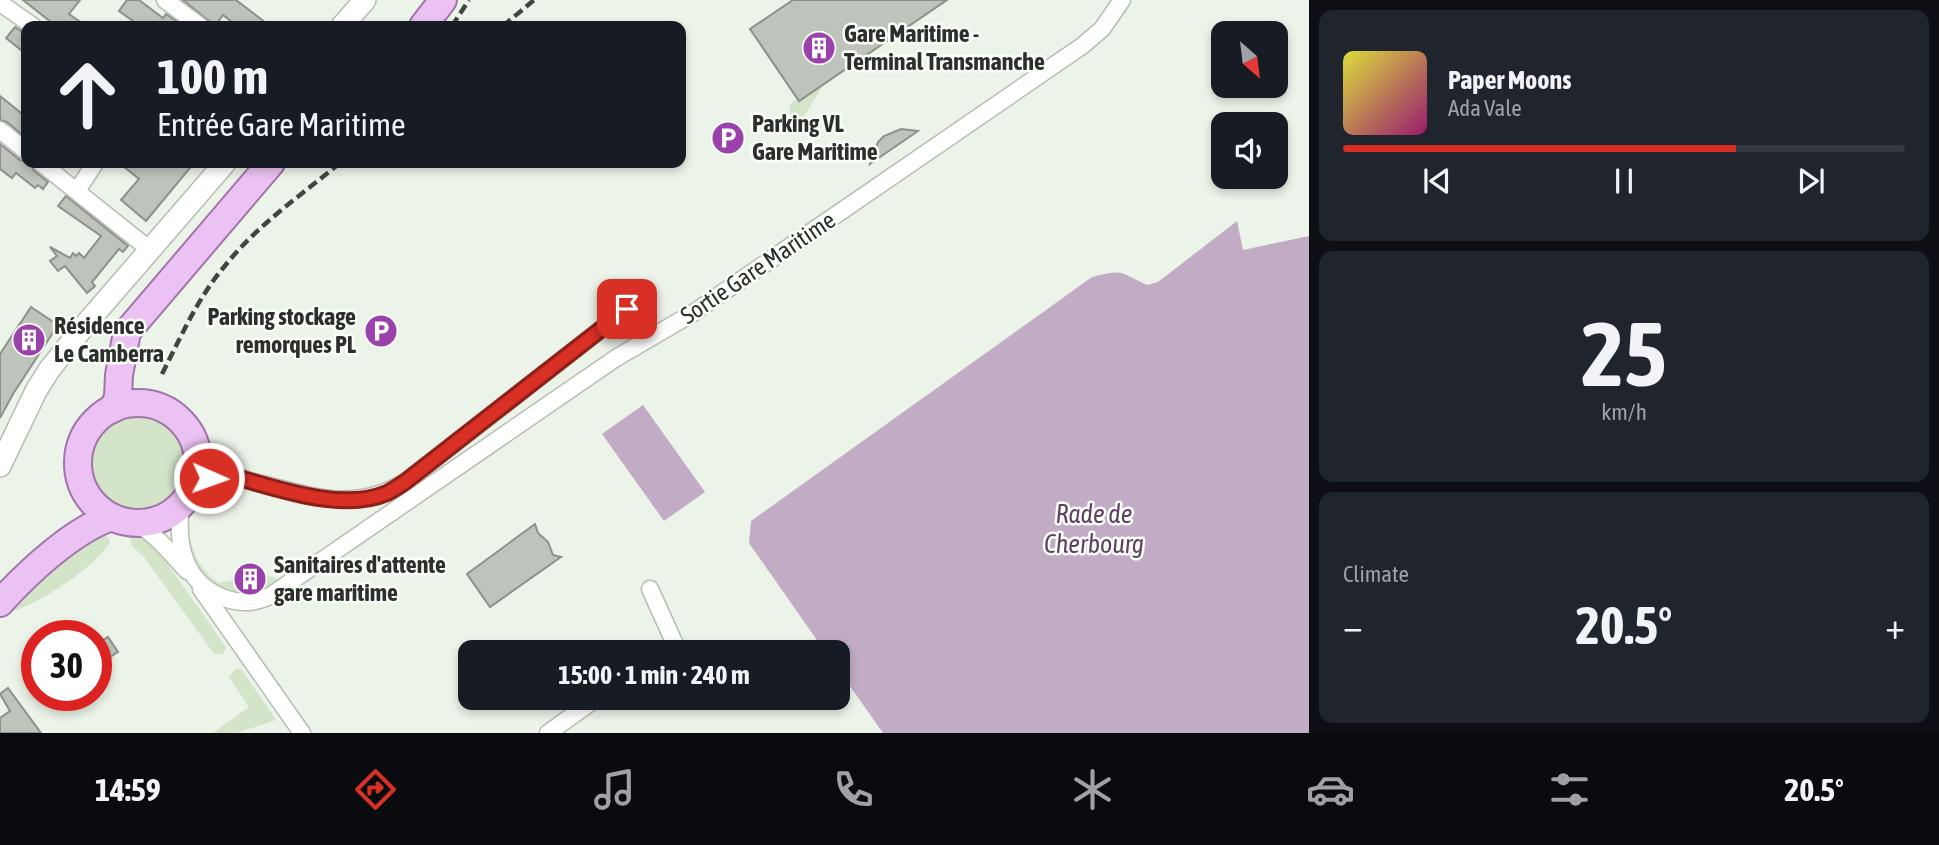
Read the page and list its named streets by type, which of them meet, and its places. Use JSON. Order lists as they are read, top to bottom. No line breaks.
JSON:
{"streets":{"street":["Sortie Gare Maritime"]},"water":["Rade de Cherbourg"],"places":{"building":["Gare Maritime - Terminal Transmanche","Résidence Le Camberra","Sanitaires d'attente gare maritime"],"parking":["Parking VL Gare Maritime","Parking stockage remorques PL"]},"north":"bottom right","page":{"turn":["100 m","Entrée Gare Maritime"],"song":["Paper Moons","Ada Vale"],"tile":[["25","km/h"],"Climate"],"heat":["−","20.5°","+"],"limit":"30","trip":"15:00 · 1 min · 240 m","tabs":["14:59","20.5°"]}}
